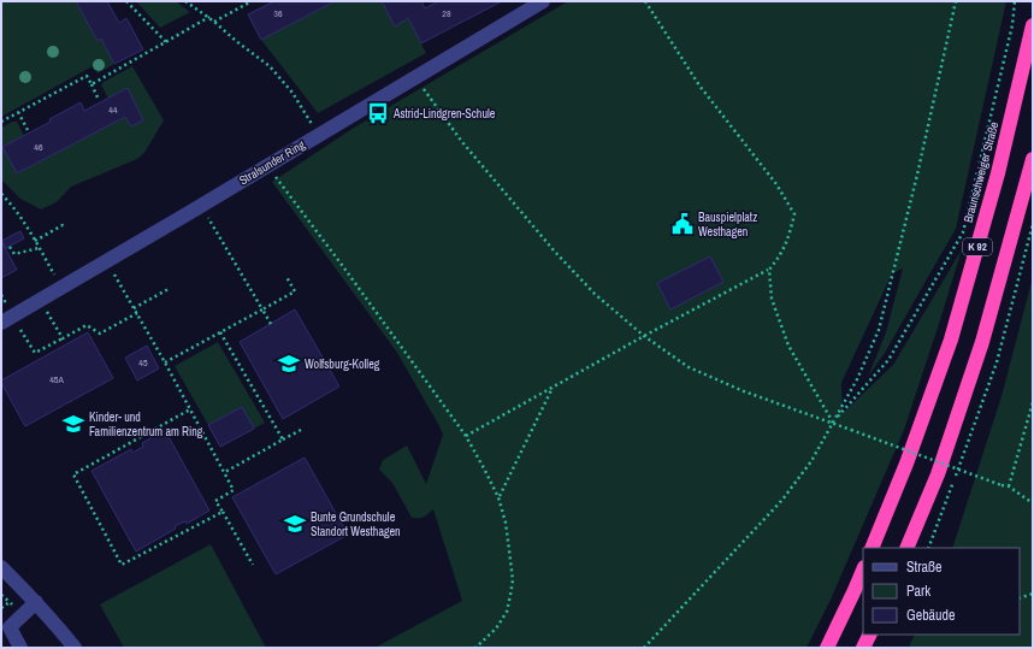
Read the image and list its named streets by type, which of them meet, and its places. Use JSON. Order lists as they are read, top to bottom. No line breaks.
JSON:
{"streets":{"highway":["Braunschweiger Straße","K 92"],"street":["Stralsunder Ring"]},"places":{"bus stop":["Astrid-Lindgren-Schule"],"public building":["Bauspielplatz Westhagen"],"school or university":["Wolfsburg-Kolleg","Kinder- und Familienzentrum am Ring","Bunte Grundschule Standort Westhagen"]},"house_numbers":["36","28","44","46","45","45A"],"legend":["Straße","Park","Gebäude"]}
